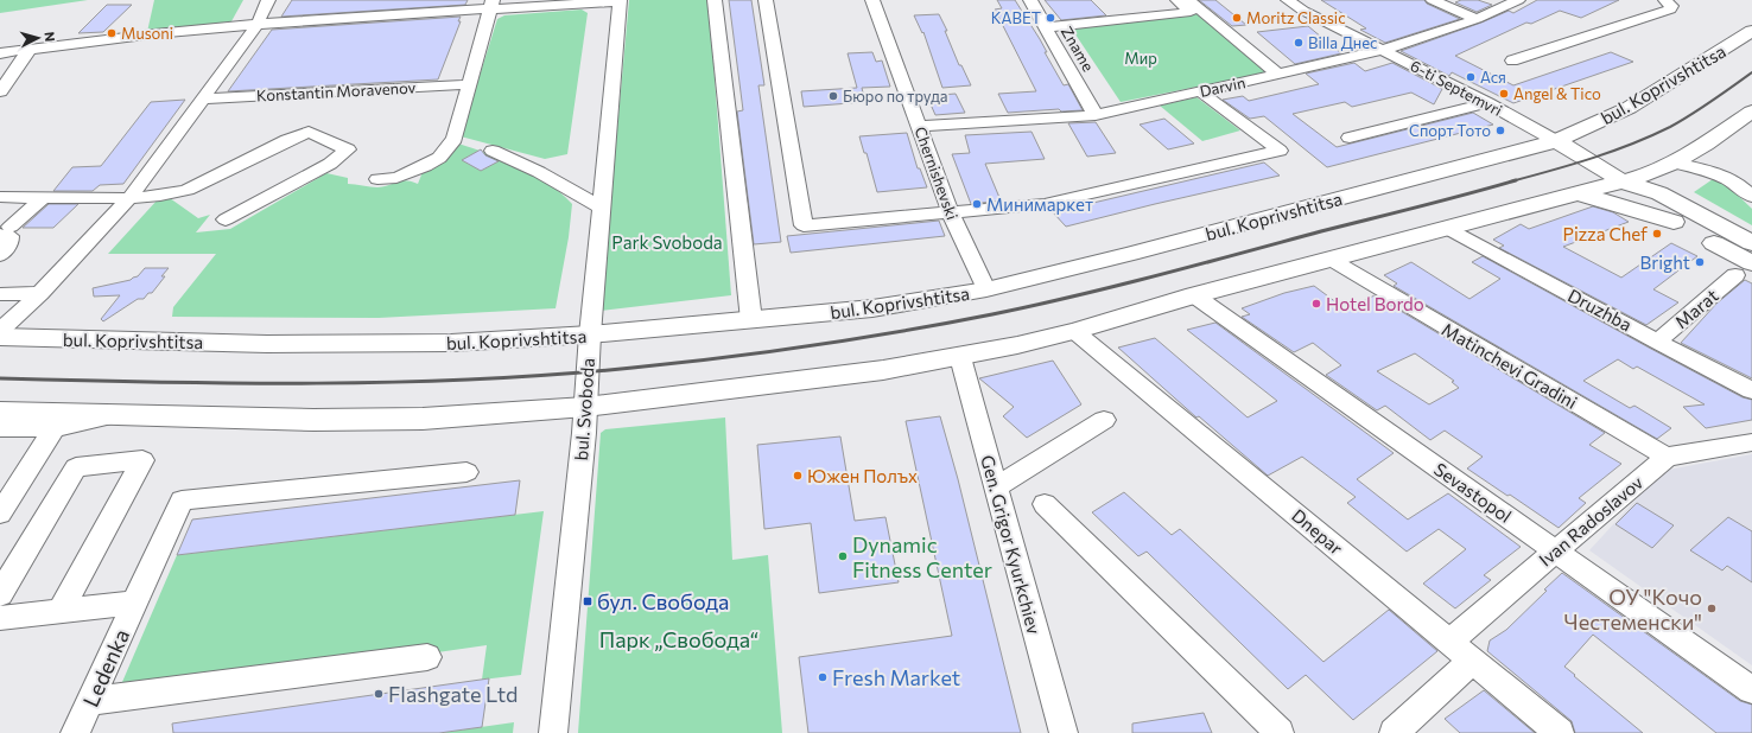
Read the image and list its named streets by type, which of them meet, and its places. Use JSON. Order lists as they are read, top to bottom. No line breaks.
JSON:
{"streets":{"main road":["bul. Koprivshtitsa","6-ti Septemvri"],"street":["Zname","Darvin","Konstantin Moravenov","Chernishevski","Marat","Druzhba","Matinchevi Gradini","bul. Svoboda","Sevastopol","Ivan Radoslavov","Dnepar","Gen. Grigor Kyurkchiev","Ledenka"]},"crossings":[["Zname","Darvin"],["bul. Koprivshtitsa","6-ti Septemvri"],["bul. Koprivshtitsa","Chernishevski"],["bul. Koprivshtitsa","bul. Svoboda"],["Darvin","6-ti Septemvri"],["Darvin","Chernishevski"],["6-ti Septemvri","Marat"],["Marat","Druzhba"],["Matinchevi Gradini","Ivan Radoslavov"],["Sevastopol","Ivan Radoslavov"],["Ivan Radoslavov","Dnepar"]],"parks":["Мир","Park Svoboda","Парк „Свобода“"],"places":{"other":["KABET","Moritz Classic","Musoni","Billa Днес","Ася","Angel & Tico","Бюро по труда","Спорт Тото","Минимаркет","Pizza Chef","Bright","Hotel Bordo","Южен Полъх","Dynamic Fitness Center","ОУ \"Кочо Честеменски\"","Fresh Market","Flashgate Ltd"],"transit":["бул. Свобода"]},"north":"right"}
